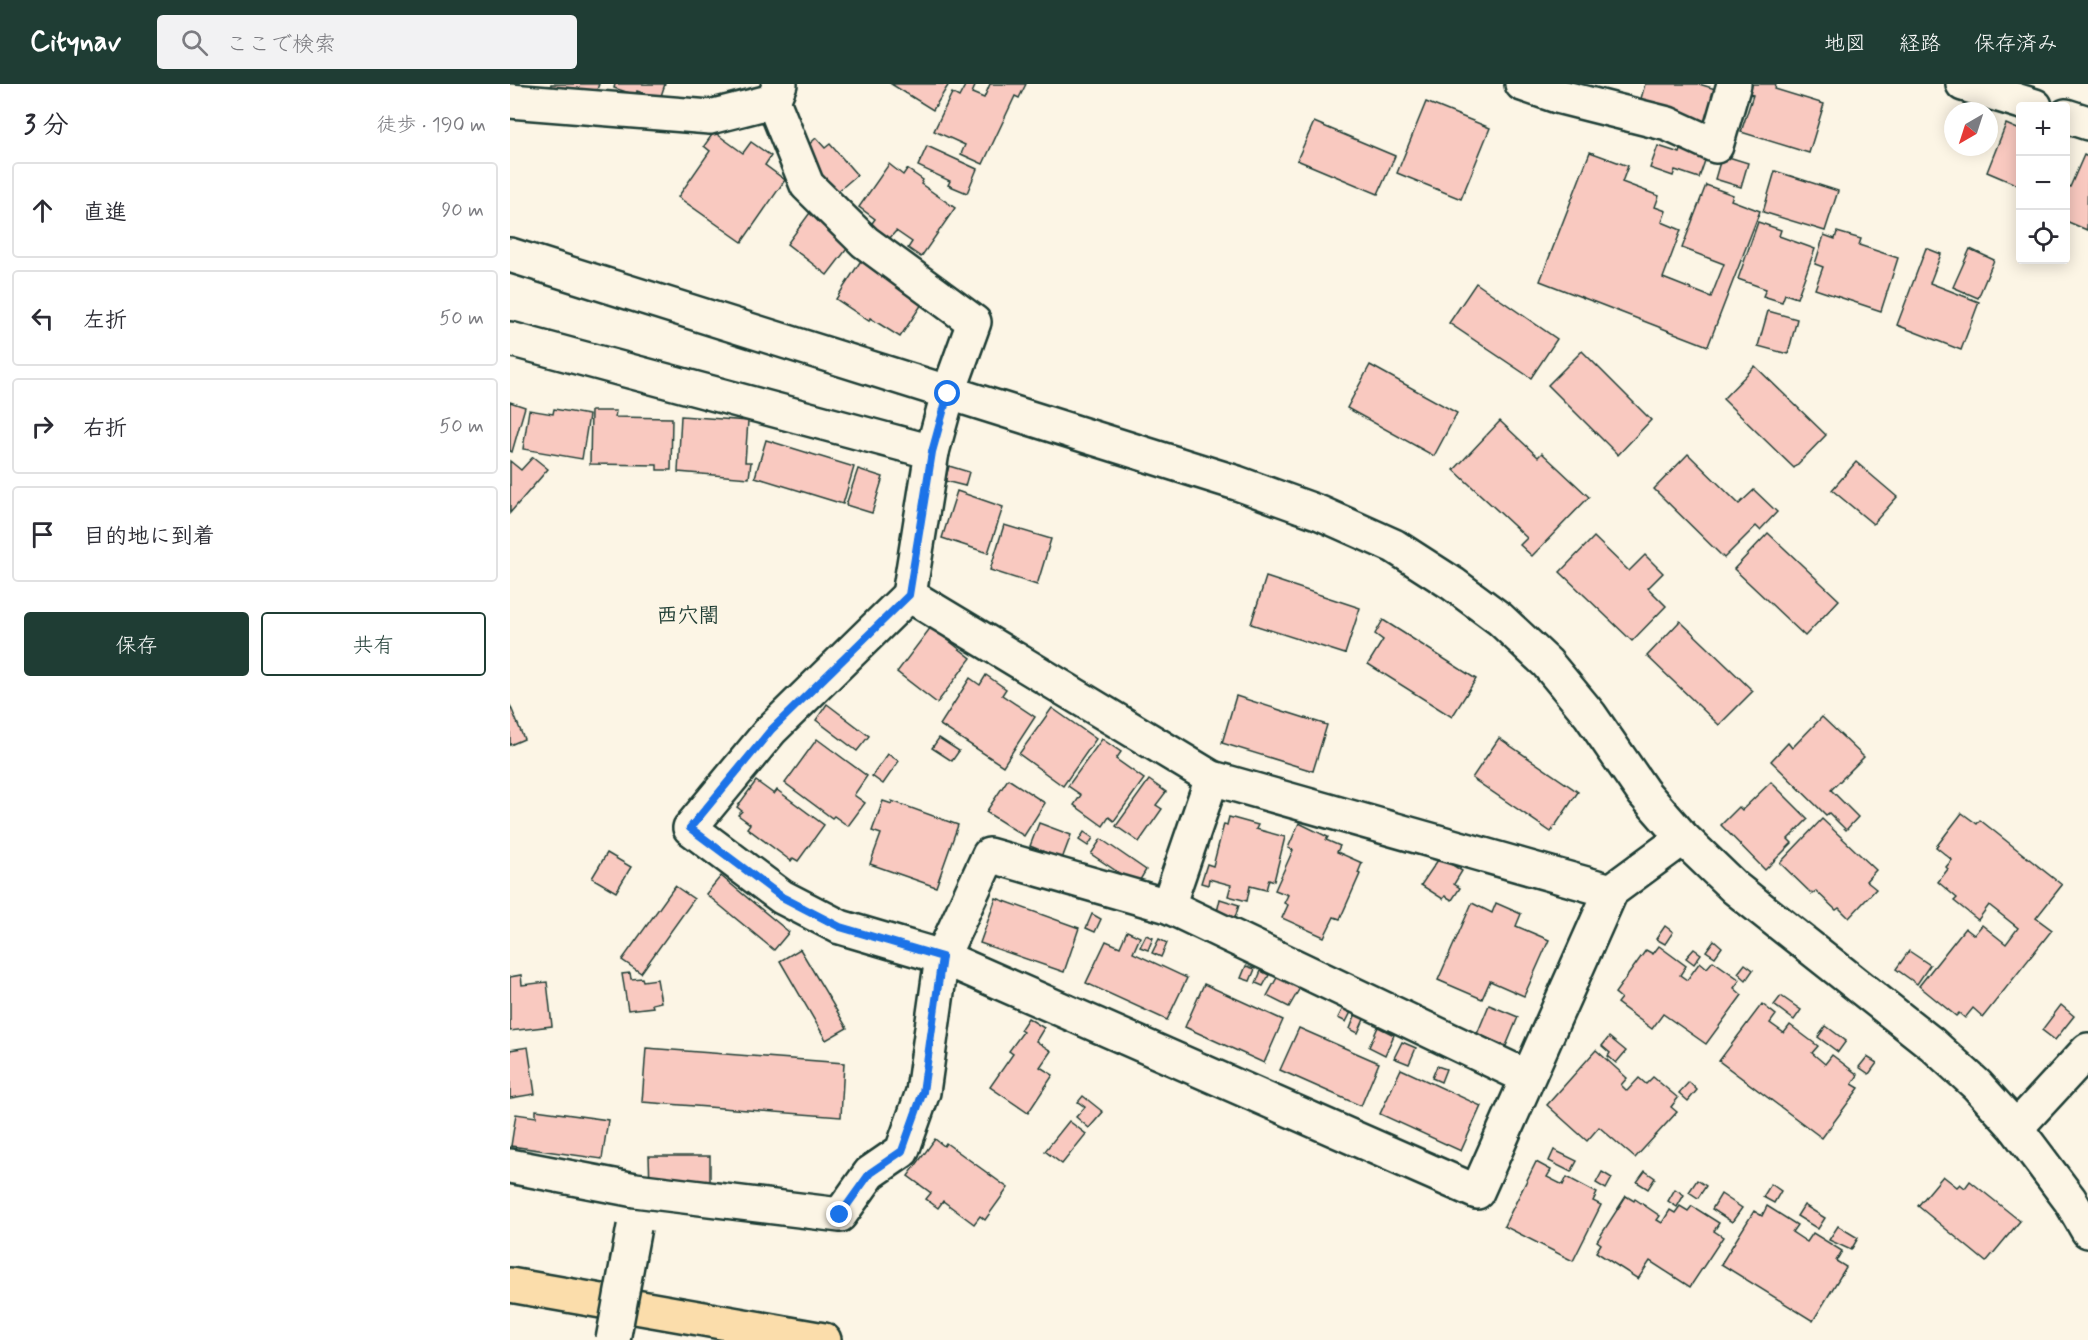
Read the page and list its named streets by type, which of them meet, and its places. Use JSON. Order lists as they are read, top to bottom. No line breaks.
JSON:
{"districts":["西穴闇"],"north":"bottom left","page":{"header":"Citynav","search":"ここで検索","nav":["地図","経路","保存済み"],"heading":["3 分","徒歩 · 190 m"],"map_buttons":["+","−"],"list":[["直進","90 m"],["左折","50 m"],["右折","50 m"],"目的地に到着"],"buttons":["保存","共有"]}}
